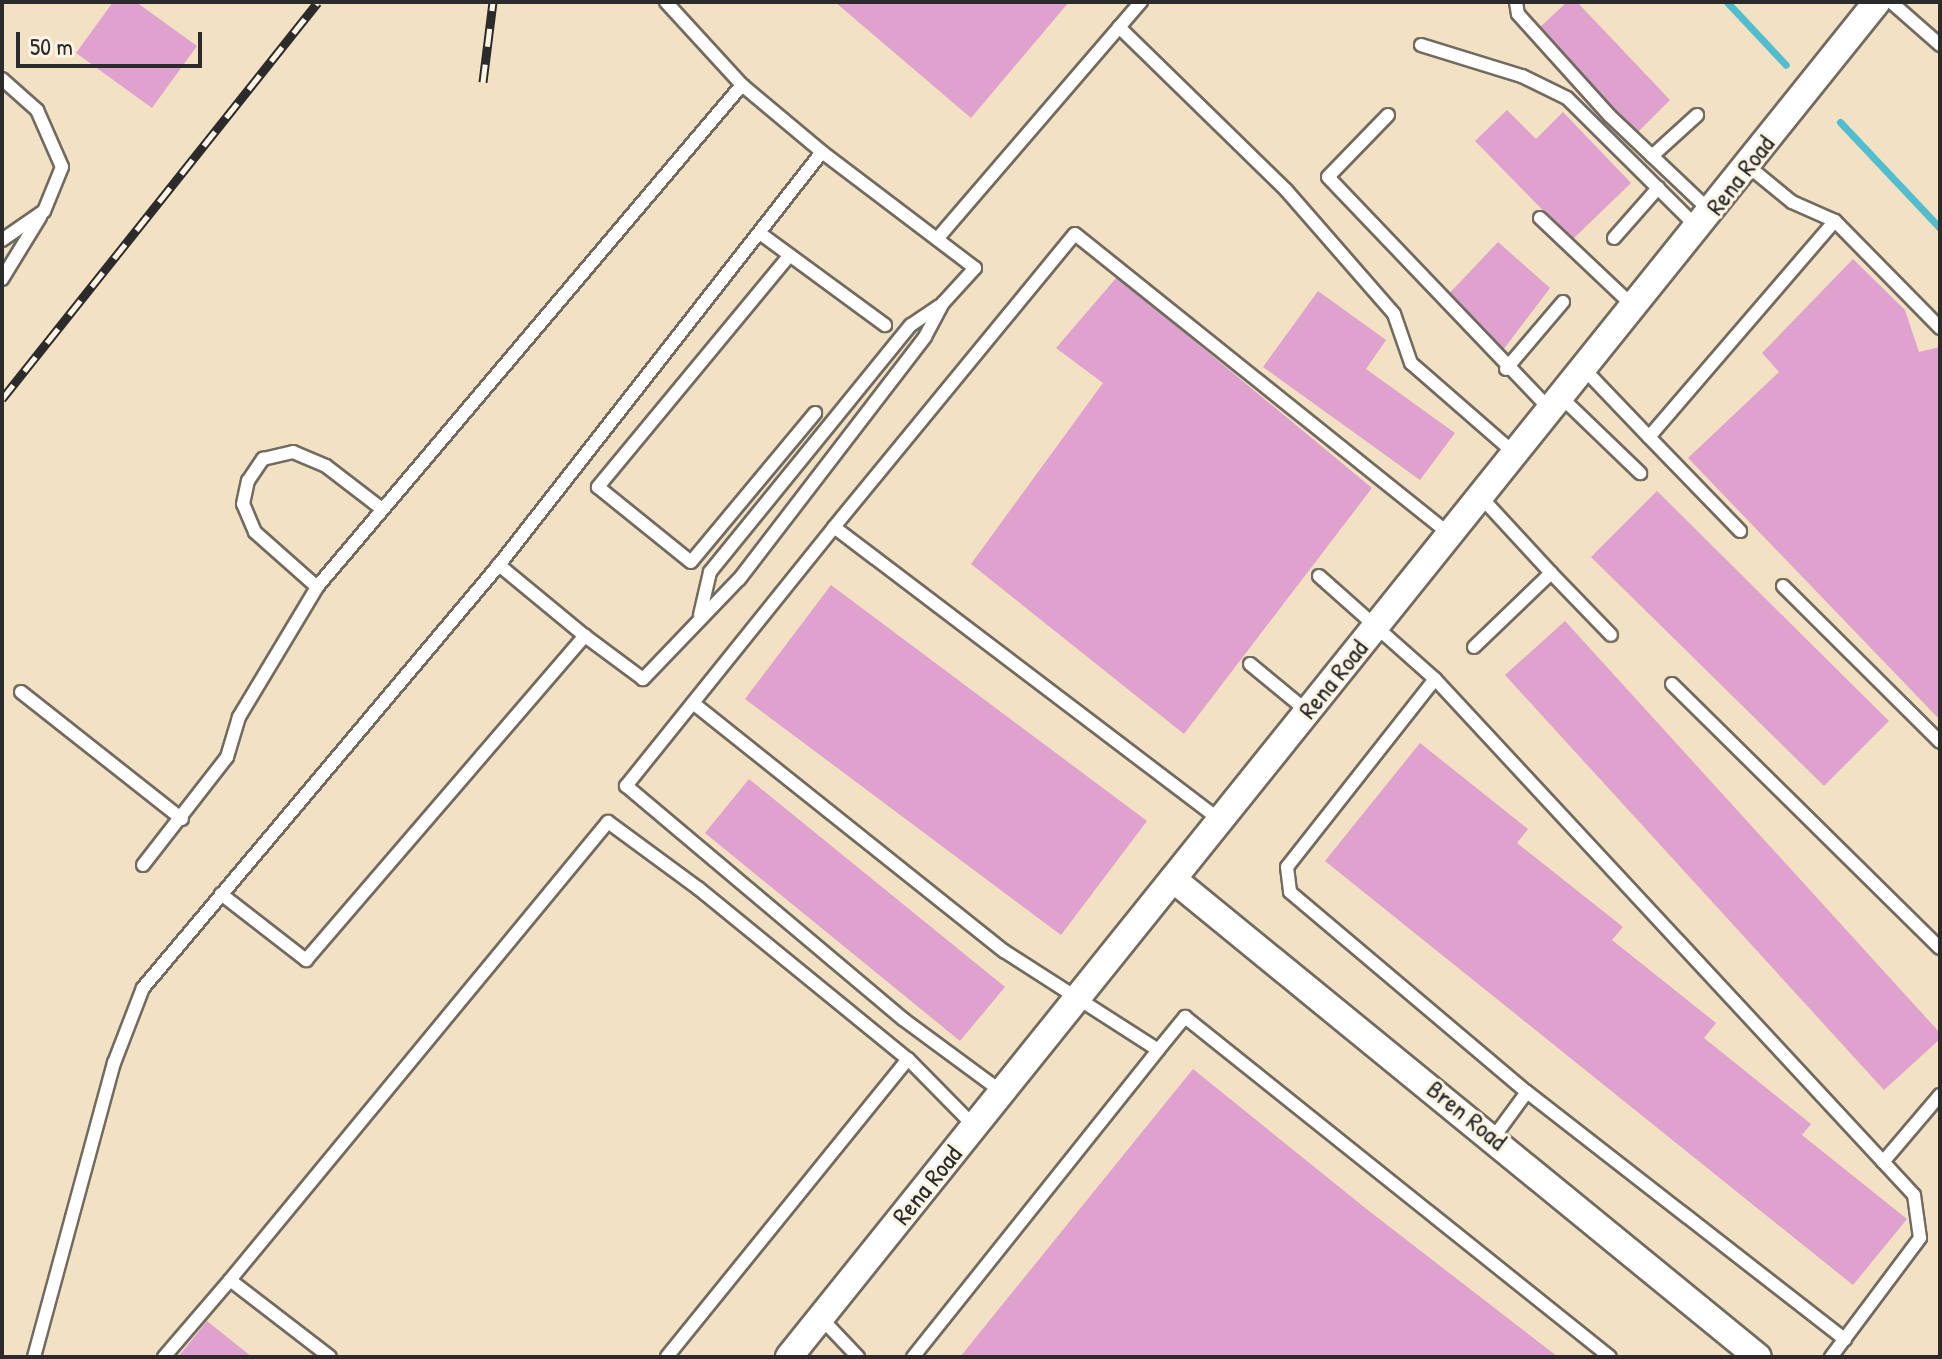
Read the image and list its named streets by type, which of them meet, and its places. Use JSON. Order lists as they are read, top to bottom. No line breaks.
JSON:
{"streets":{"street":["Rena Road","Bren Road"]},"crossings":[["Rena Road","Bren Road"]],"scale_bar":"50 m"}
